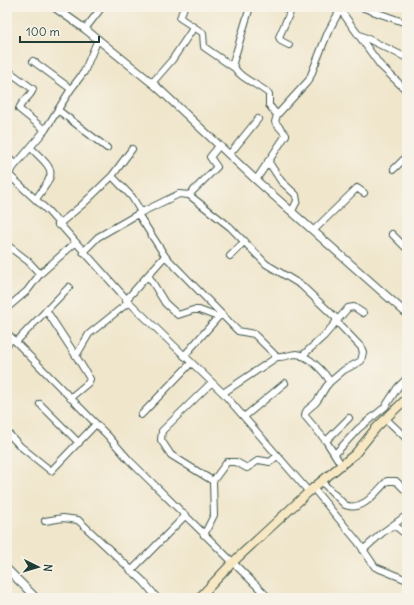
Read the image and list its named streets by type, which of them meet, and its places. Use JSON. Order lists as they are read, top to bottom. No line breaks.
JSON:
{"scale_bar":"100 m","north":"right"}
